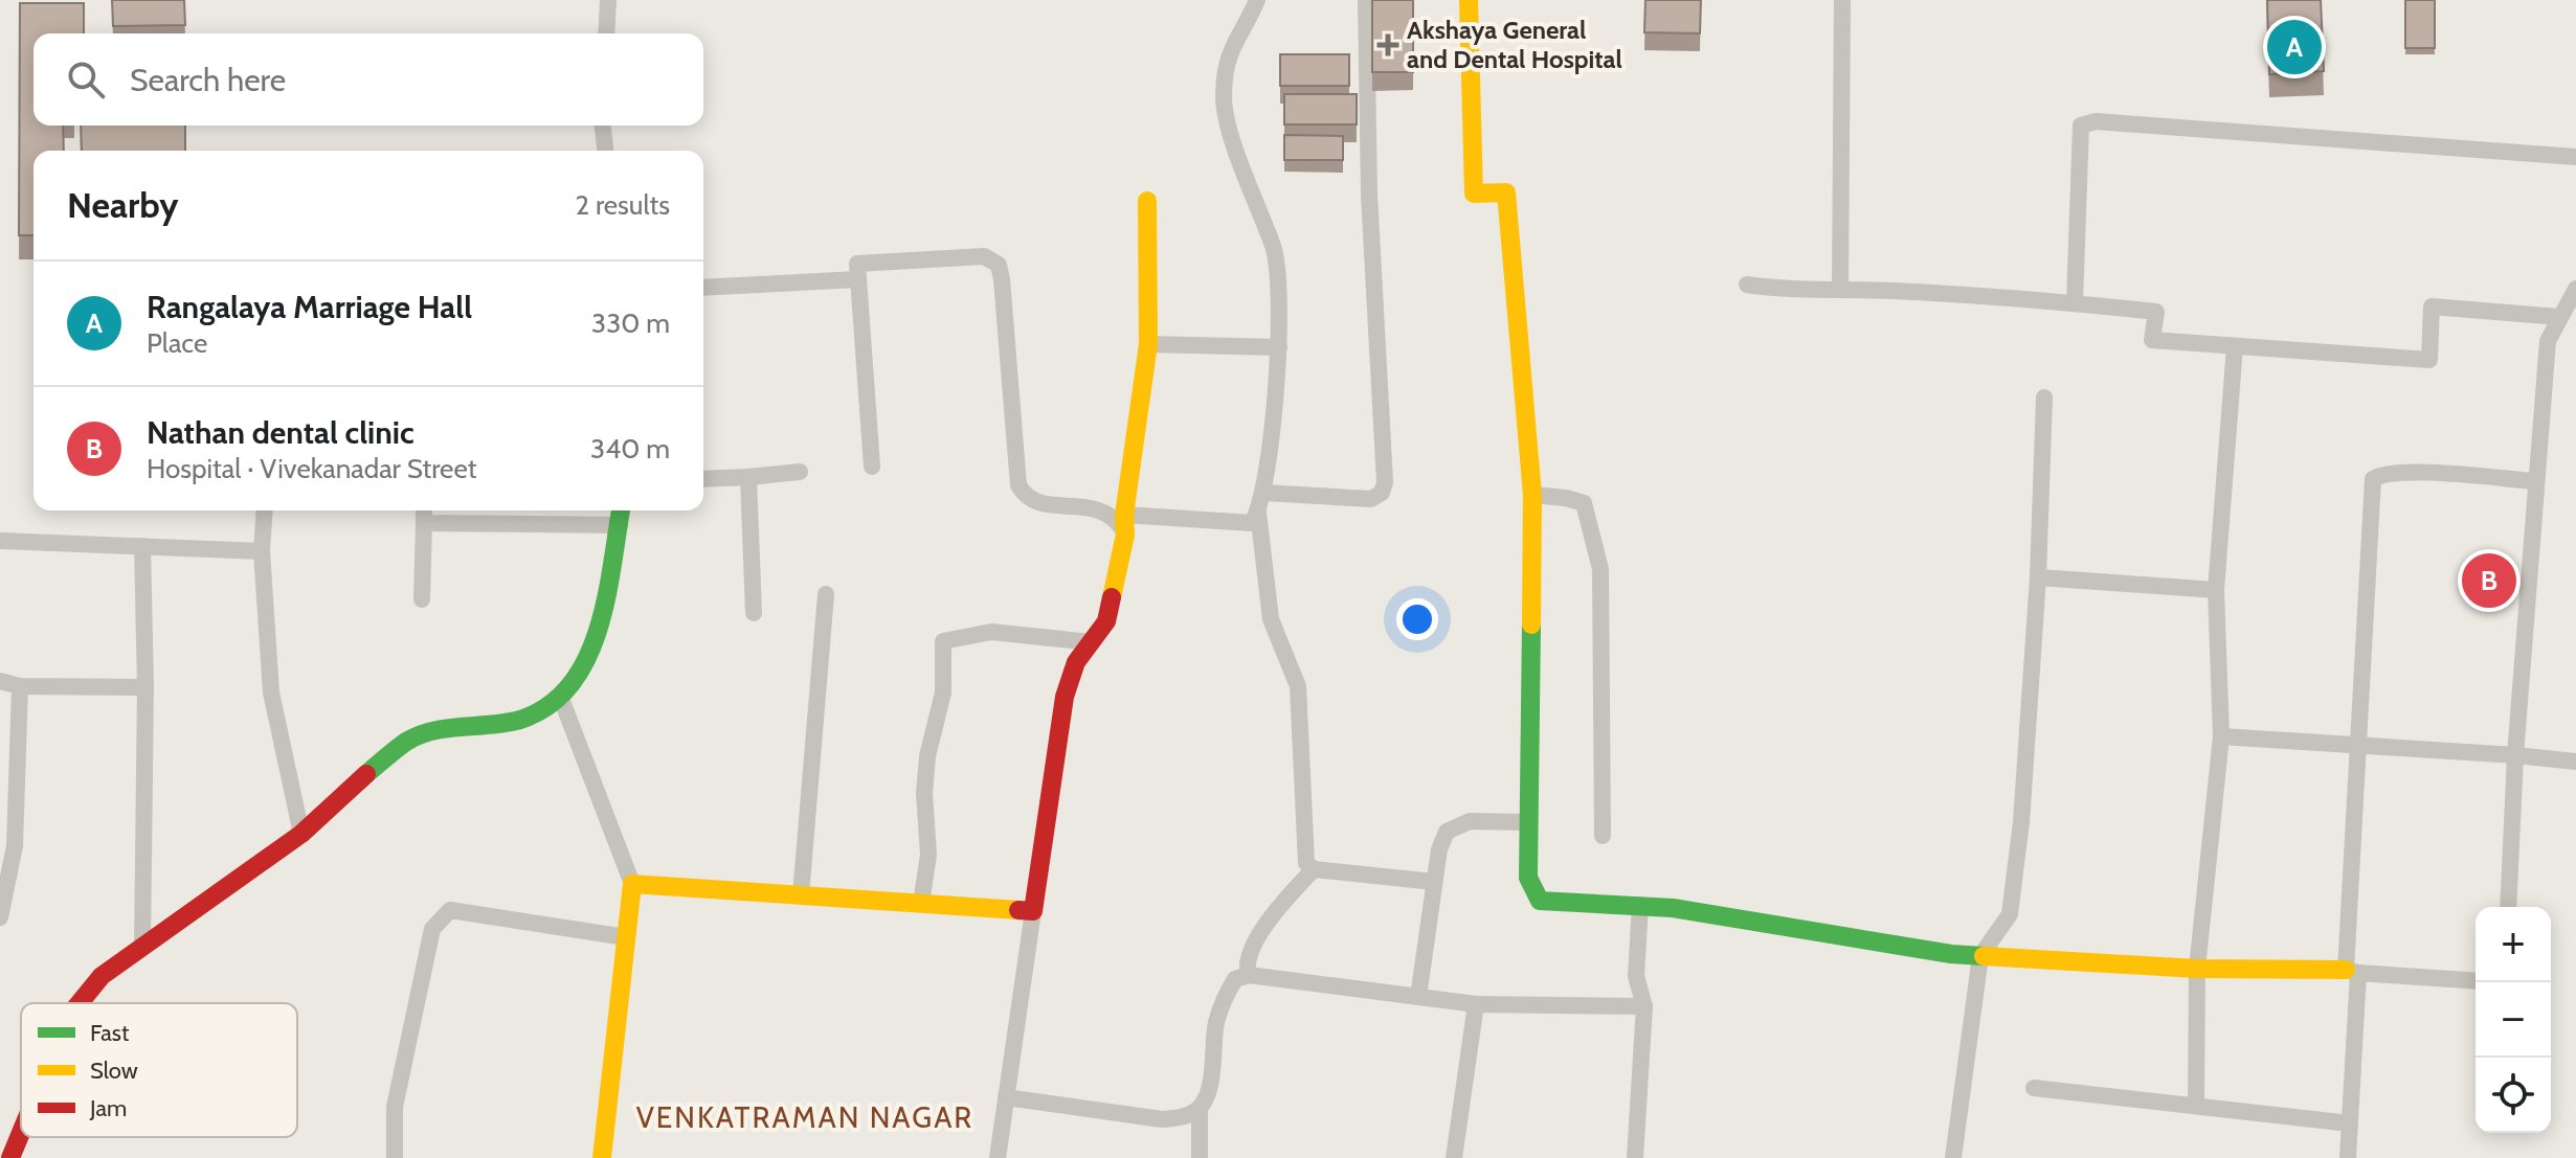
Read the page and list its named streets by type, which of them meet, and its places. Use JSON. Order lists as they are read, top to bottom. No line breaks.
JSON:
{"districts":["VENKATRAMAN NAGAR"],"places":{"health":["Akshaya General and Dental Hospital"]},"legend":["Fast","Slow","Jam"],"page":{"pins":["A","B"],"search":"Search here","heading":["Nearby","2 results"],"list":[{"mark":"A","name":"Rangalaya Marriage Hall","note":"Place","value":"330 m"},{"mark":"B","name":"Nathan dental clinic","note":"Hospital · Vivekanadar Street","value":"340 m"}],"map_buttons":["+","−"]}}
